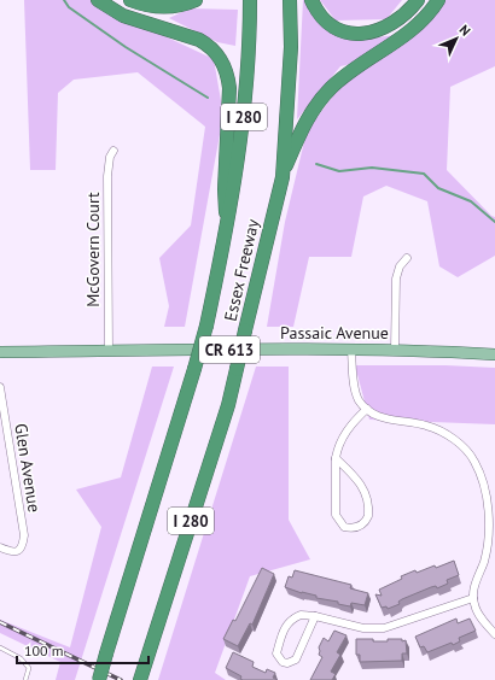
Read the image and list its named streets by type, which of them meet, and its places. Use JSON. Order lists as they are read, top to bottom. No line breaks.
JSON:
{"streets":{"highway":["I 280","Essex Freeway"],"main road":["Passaic Avenue","CR 613"],"street":["McGovern Court","Glen Avenue"]},"crossings":[["McGovern Court","Passaic Avenue"]],"scale_bar":"100 m","north":"top right"}
